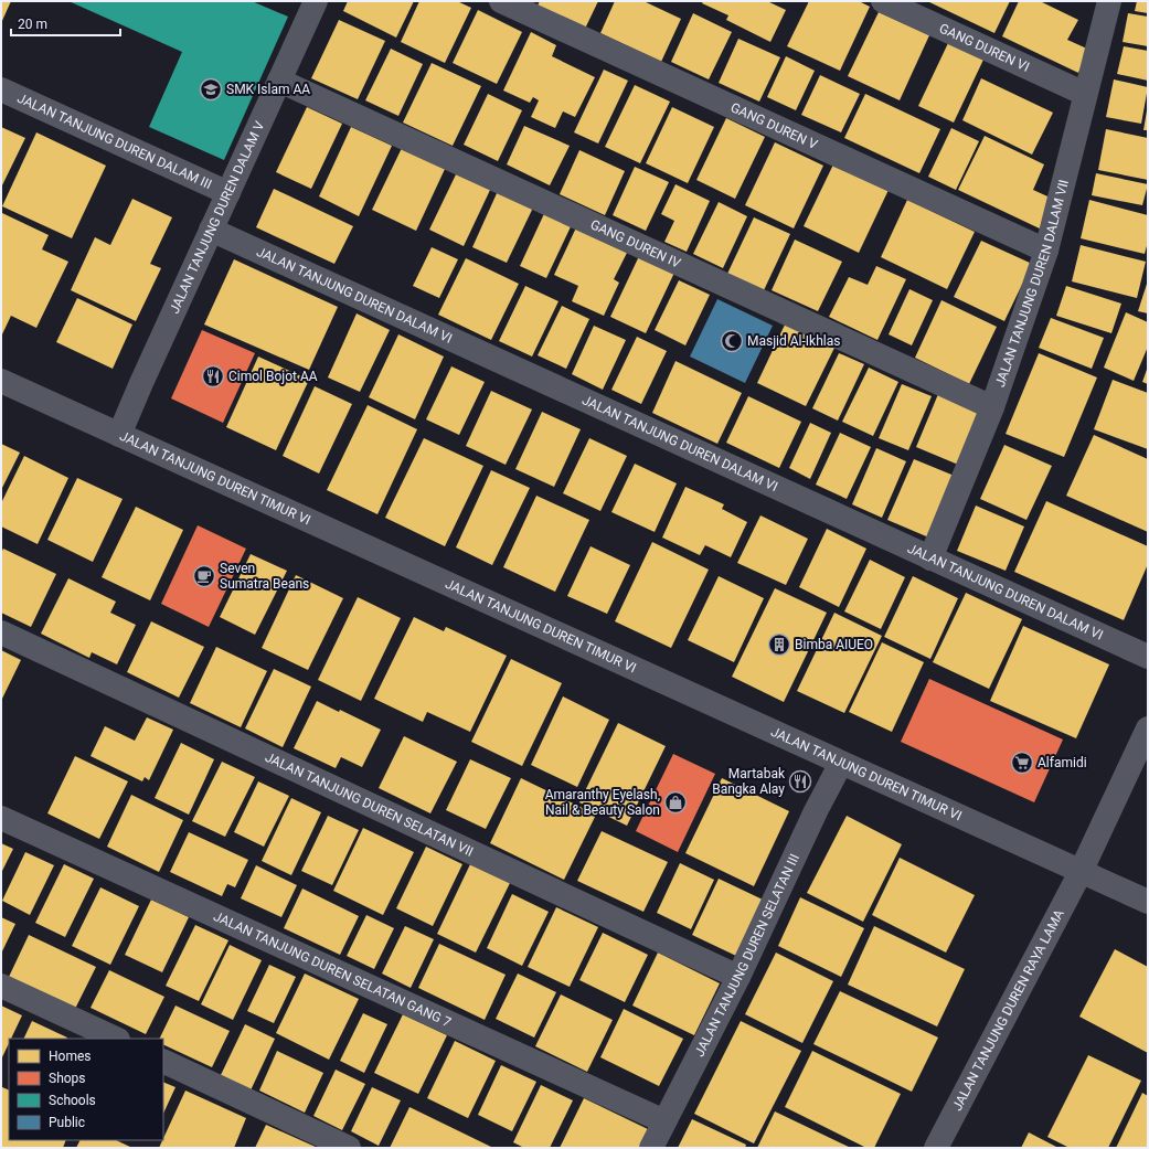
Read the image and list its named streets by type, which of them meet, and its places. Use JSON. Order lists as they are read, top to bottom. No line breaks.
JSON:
{"streets":{"street":["GANG DUREN VI","GANG DUREN V","JALAN TANJUNG DUREN DALAM III","JALAN TANJUNG DUREN DALAM V","GANG DUREN IV","JALAN TANJUNG DUREN DALAM VII","JALAN TANJUNG DUREN DALAM VI","JALAN TANJUNG DUREN TIMUR VI","JALAN TANJUNG DUREN SELATAN VII","JALAN TANJUNG DUREN SELATAN III","JALAN TANJUNG DUREN SELATAN GANG 7","JALAN TANJUNG DUREN RAYA LAMA"]},"crossings":[["GANG DUREN VI","JALAN TANJUNG DUREN DALAM VII"],["GANG DUREN V","JALAN TANJUNG DUREN DALAM VII"],["JALAN TANJUNG DUREN DALAM III","JALAN TANJUNG DUREN DALAM V"],["JALAN TANJUNG DUREN DALAM V","GANG DUREN IV"],["JALAN TANJUNG DUREN DALAM V","JALAN TANJUNG DUREN DALAM VI"],["JALAN TANJUNG DUREN DALAM V","JALAN TANJUNG DUREN TIMUR VI"],["GANG DUREN IV","JALAN TANJUNG DUREN DALAM VII"],["JALAN TANJUNG DUREN DALAM VII","JALAN TANJUNG DUREN DALAM VI"],["JALAN TANJUNG DUREN TIMUR VI","JALAN TANJUNG DUREN SELATAN III"],["JALAN TANJUNG DUREN TIMUR VI","JALAN TANJUNG DUREN RAYA LAMA"],["JALAN TANJUNG DUREN SELATAN VII","JALAN TANJUNG DUREN SELATAN III"],["JALAN TANJUNG DUREN SELATAN III","JALAN TANJUNG DUREN SELATAN GANG 7"]],"places":{"school or university":["SMK Islam AA"],"mosque":["Masjid Al-Ikhlas"],"restaurant":["Cimol Bojot AA","Martabak Bangka Alay"],"cafe":["Seven Sumatra Beans"],"building":["Bimba AIUEO"],"supermarket":["Alfamidi"],"shop":["Amaranthy Eyelash, Nail & Beauty Salon"]},"legend":["Homes","Shops","Schools","Public"],"scale_bar":"20 m"}
